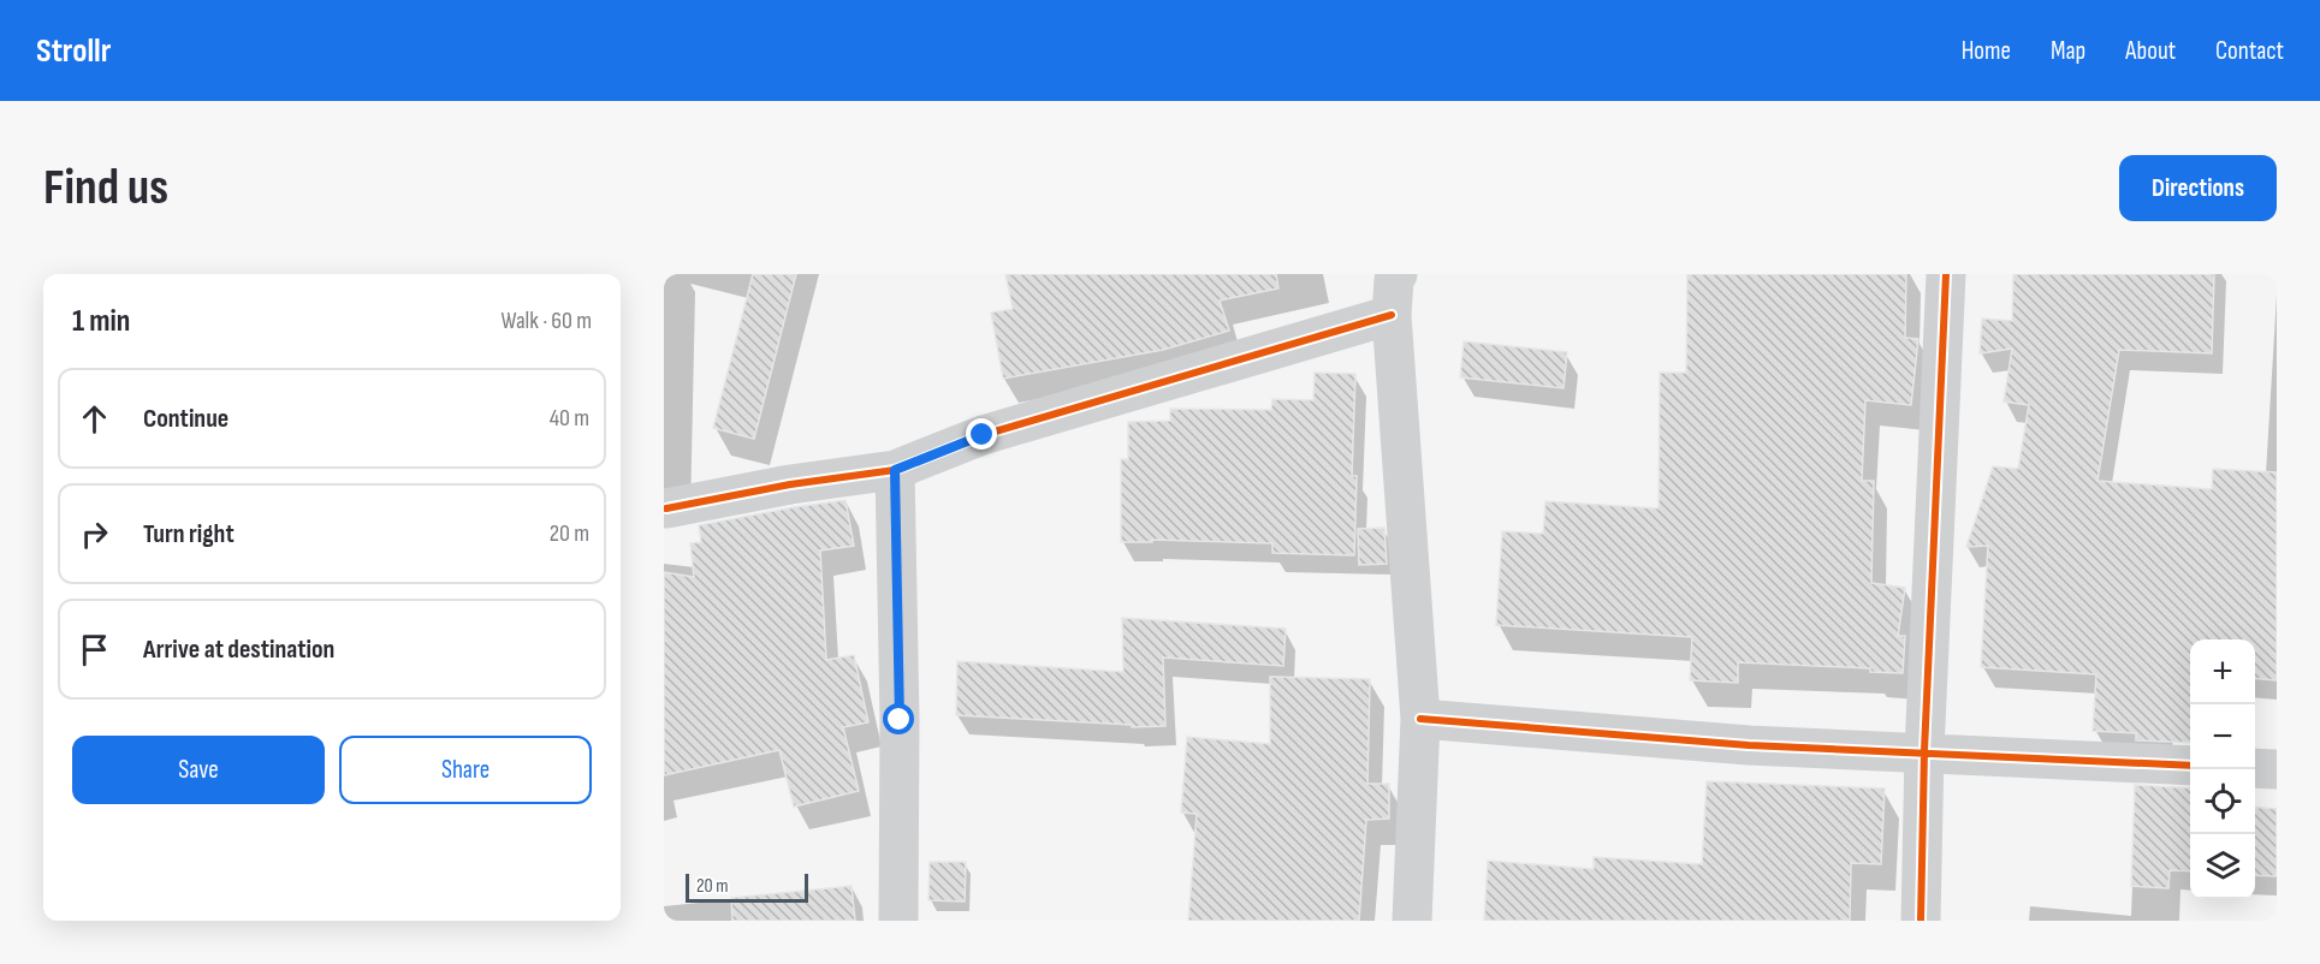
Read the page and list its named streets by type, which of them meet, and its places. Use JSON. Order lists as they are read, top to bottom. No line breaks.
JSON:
{"scale_bar":"20 m","page":{"header":"Strollr","nav":["Home","Map","About","Contact"],"buttons":["Directions",["Save","Share"]],"title":"Find us","heading":["1 min","Walk · 60 m"],"list":[["Continue","40 m"],["Turn right","20 m"],"Arrive at destination"],"map_buttons":["+","−"],"scale":"20 m"}}
